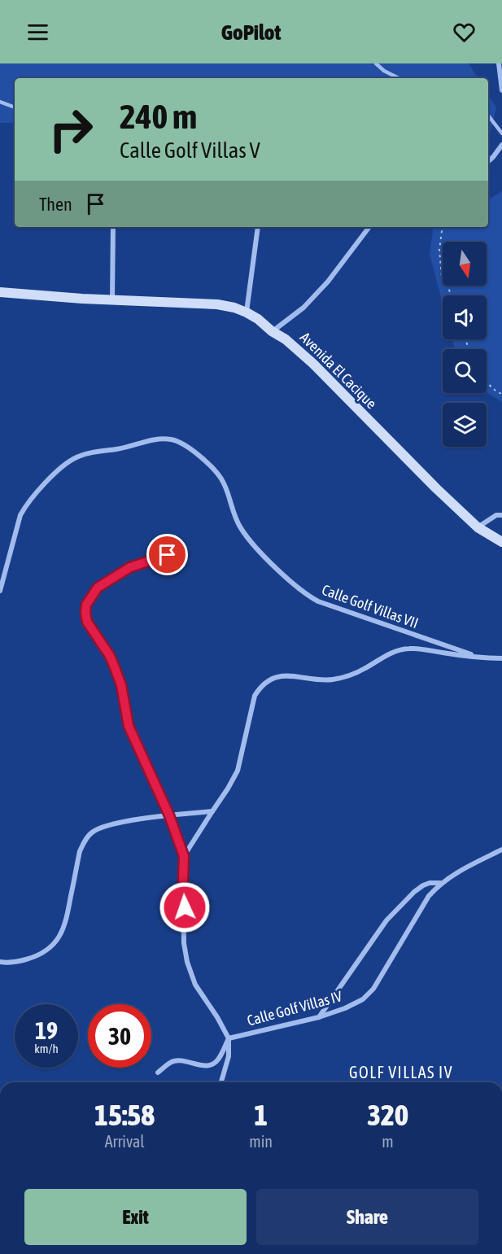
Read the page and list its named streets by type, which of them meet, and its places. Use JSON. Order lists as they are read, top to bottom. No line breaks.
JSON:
{"streets":{"street":["Avenida El Cacique","Calle Golf Villas VII","Calle Golf Villas IV"]},"districts":["GOLF VILLAS IV"],"north":"bottom","page":{"header":"GoPilot","turn":["240 m","Calle Golf Villas V"],"then":"Then","speed":"19 km/h","limit":"30","eta":["15:58","Arrival","1","min","320","m"],"buttons":["Exit","Share"]}}
